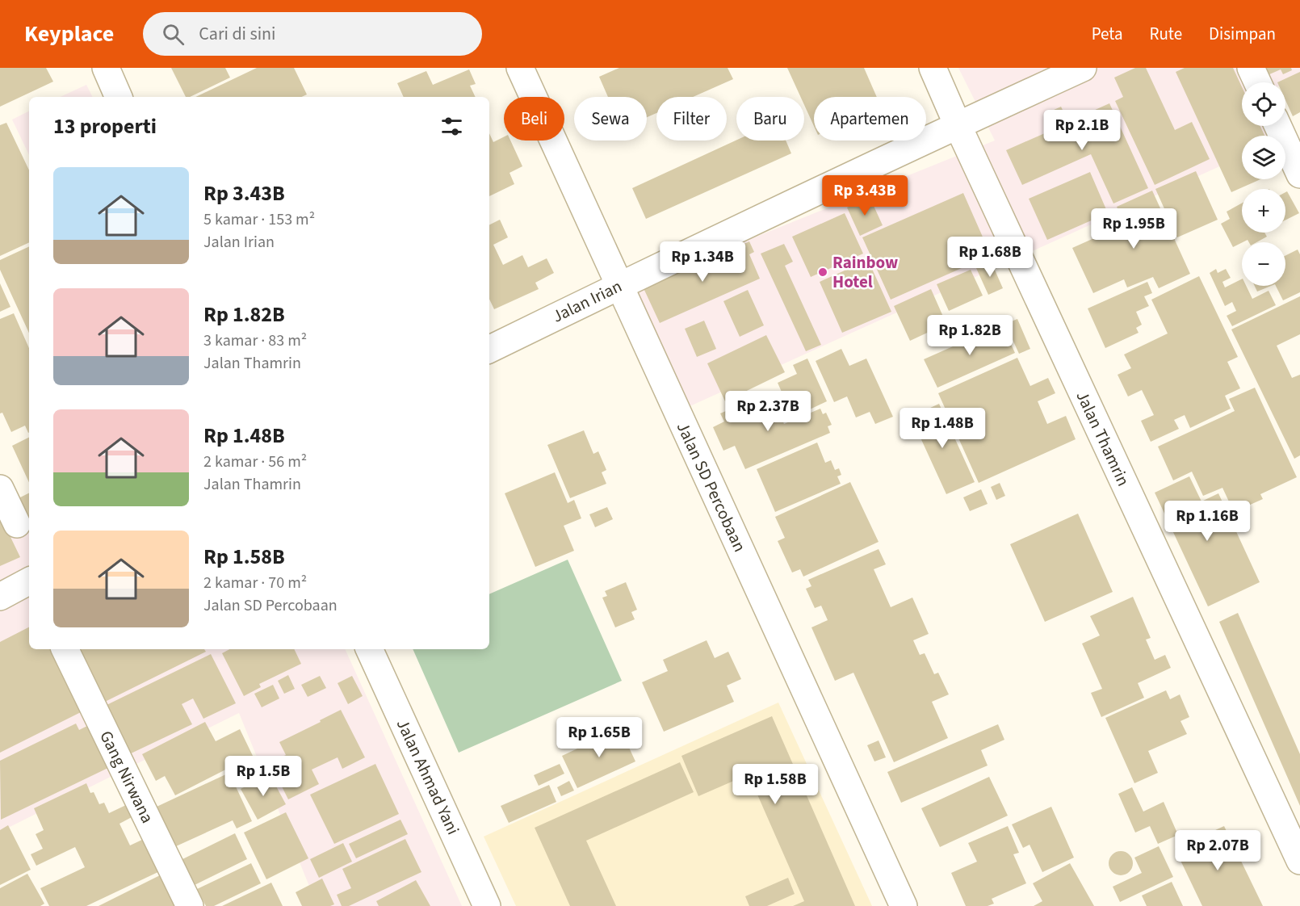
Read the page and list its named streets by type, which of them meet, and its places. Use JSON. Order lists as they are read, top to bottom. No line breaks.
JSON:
{"streets":{"street":["Jalan Irian","Jalan Thamrin","Jalan SD Percobaan","Gang Nirwana","Jalan Ahmad Yani"]},"crossings":[["Jalan Irian","Jalan Thamrin"],["Jalan Irian","Jalan SD Percobaan"]],"places":["Rainbow Hotel"],"page":{"header":"Keyplace","search":"Cari di sini","nav":["Peta","Rute","Disimpan"],"map_buttons":["+","−"],"chip":["Beli","Sewa","Filter","Baru","Apartemen"],"heading":"13 properti","price":["Rp 2.1B","Rp 3.43B","Rp 1.95B","Rp 1.68B","Rp 1.34B","Rp 1.82B","Rp 2.37B","Rp 1.48B","Rp 1.16B","Rp 1.65B","Rp 1.5B","Rp 1.58B","Rp 2.07B"],"list":[{"name":"Rp 3.43B","note":"5 kamar · 153 m² · Jalan Irian"},{"name":"Rp 1.82B","note":"3 kamar · 83 m² · Jalan Thamrin"},{"name":"Rp 1.48B","note":"2 kamar · 56 m² · Jalan Thamrin"},{"name":"Rp 1.58B","note":"2 kamar · 70 m² · Jalan SD Percobaan"}]}}
